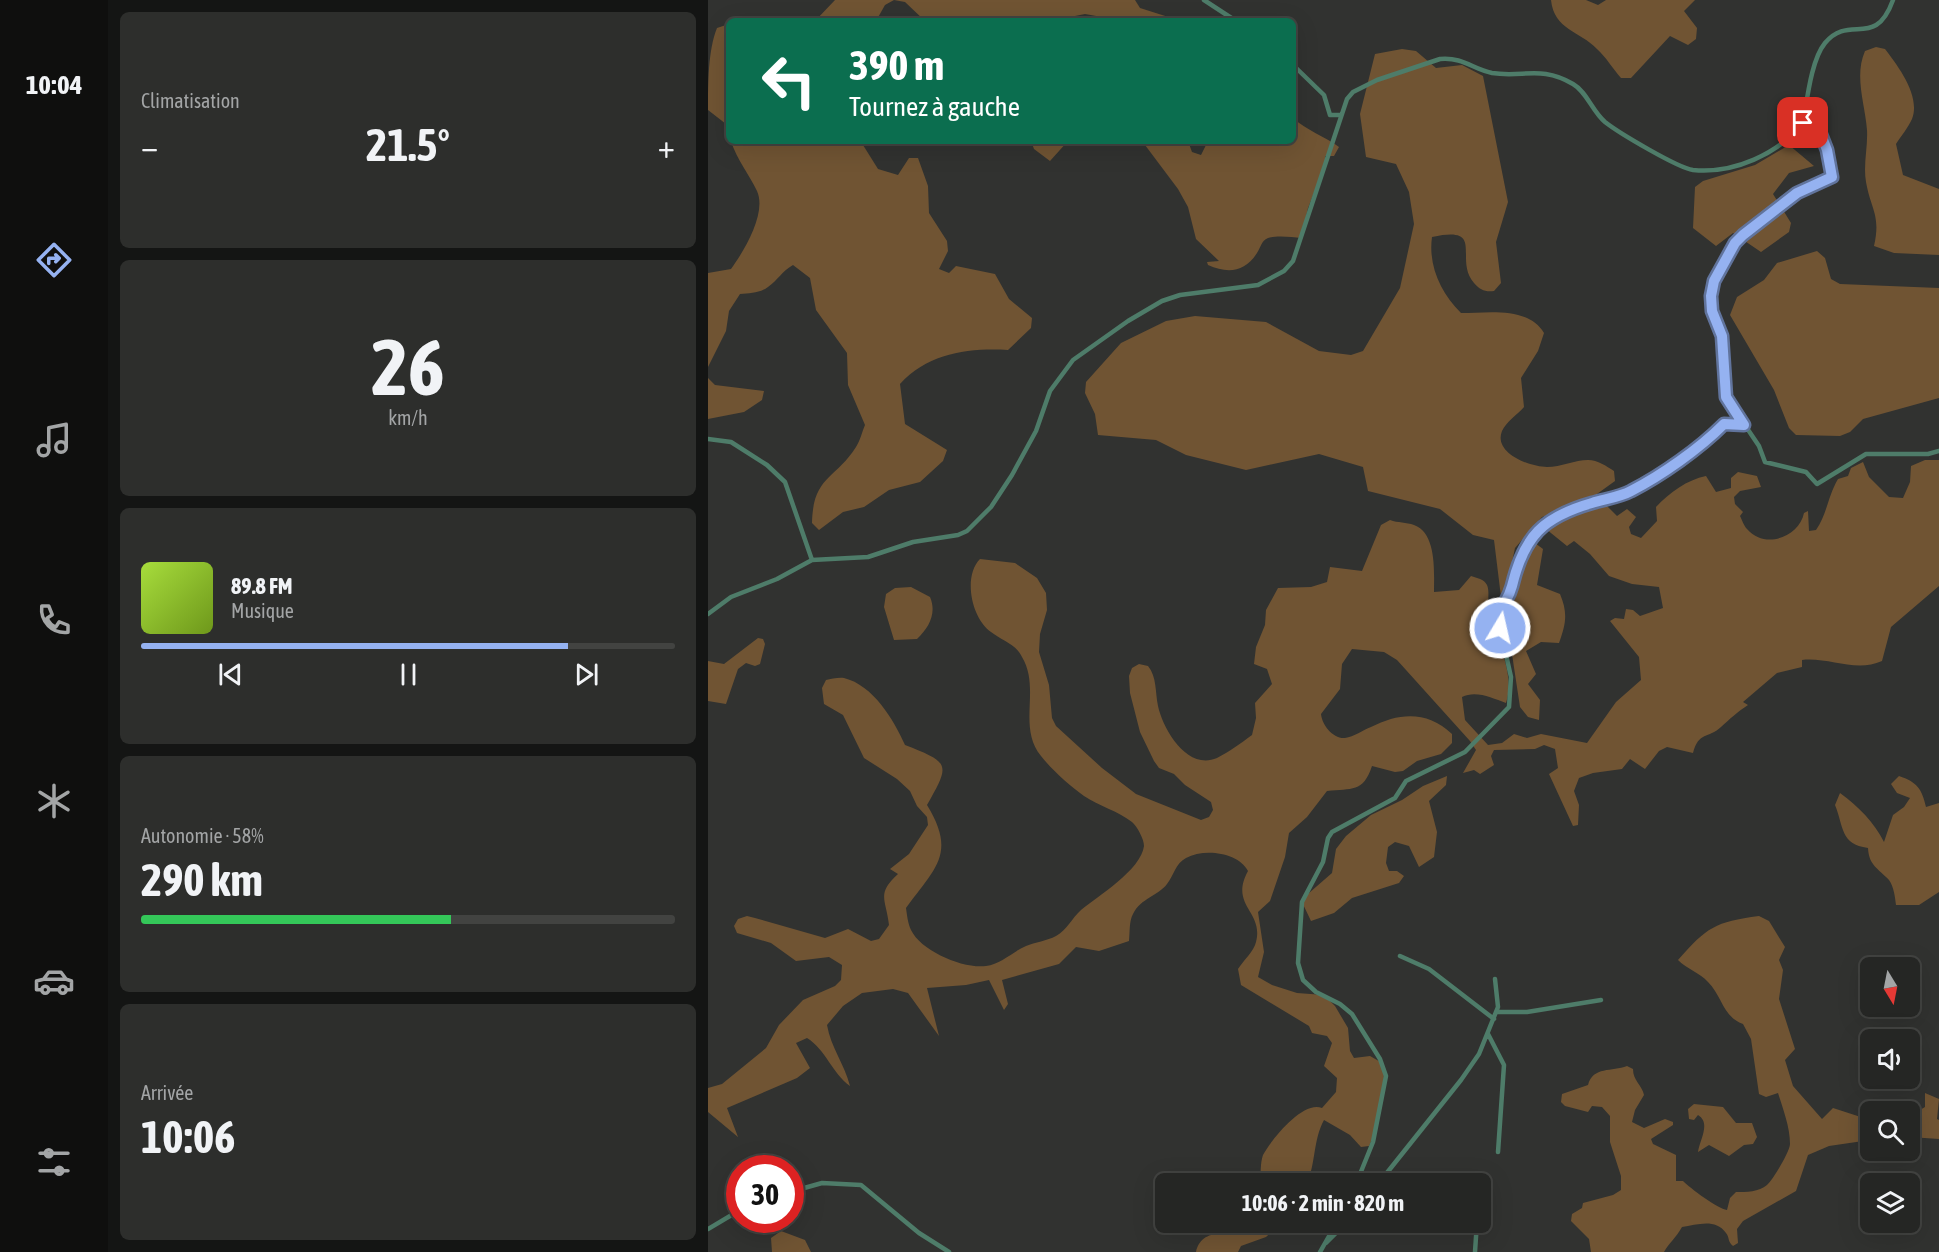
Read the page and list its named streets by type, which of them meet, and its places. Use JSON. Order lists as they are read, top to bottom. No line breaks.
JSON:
{"north":"bottom","page":{"tabs":"10:04","tile":["Climatisation",["26","km/h"],["Autonomie · 58%","290 km"],["Arrivée","10:06"]],"turn":["390 m","Tournez à gauche"],"heat":["−","21.5°","+"],"song":["89.8 FM","Musique"],"limit":"30","trip":"10:06 · 2 min · 820 m"}}
